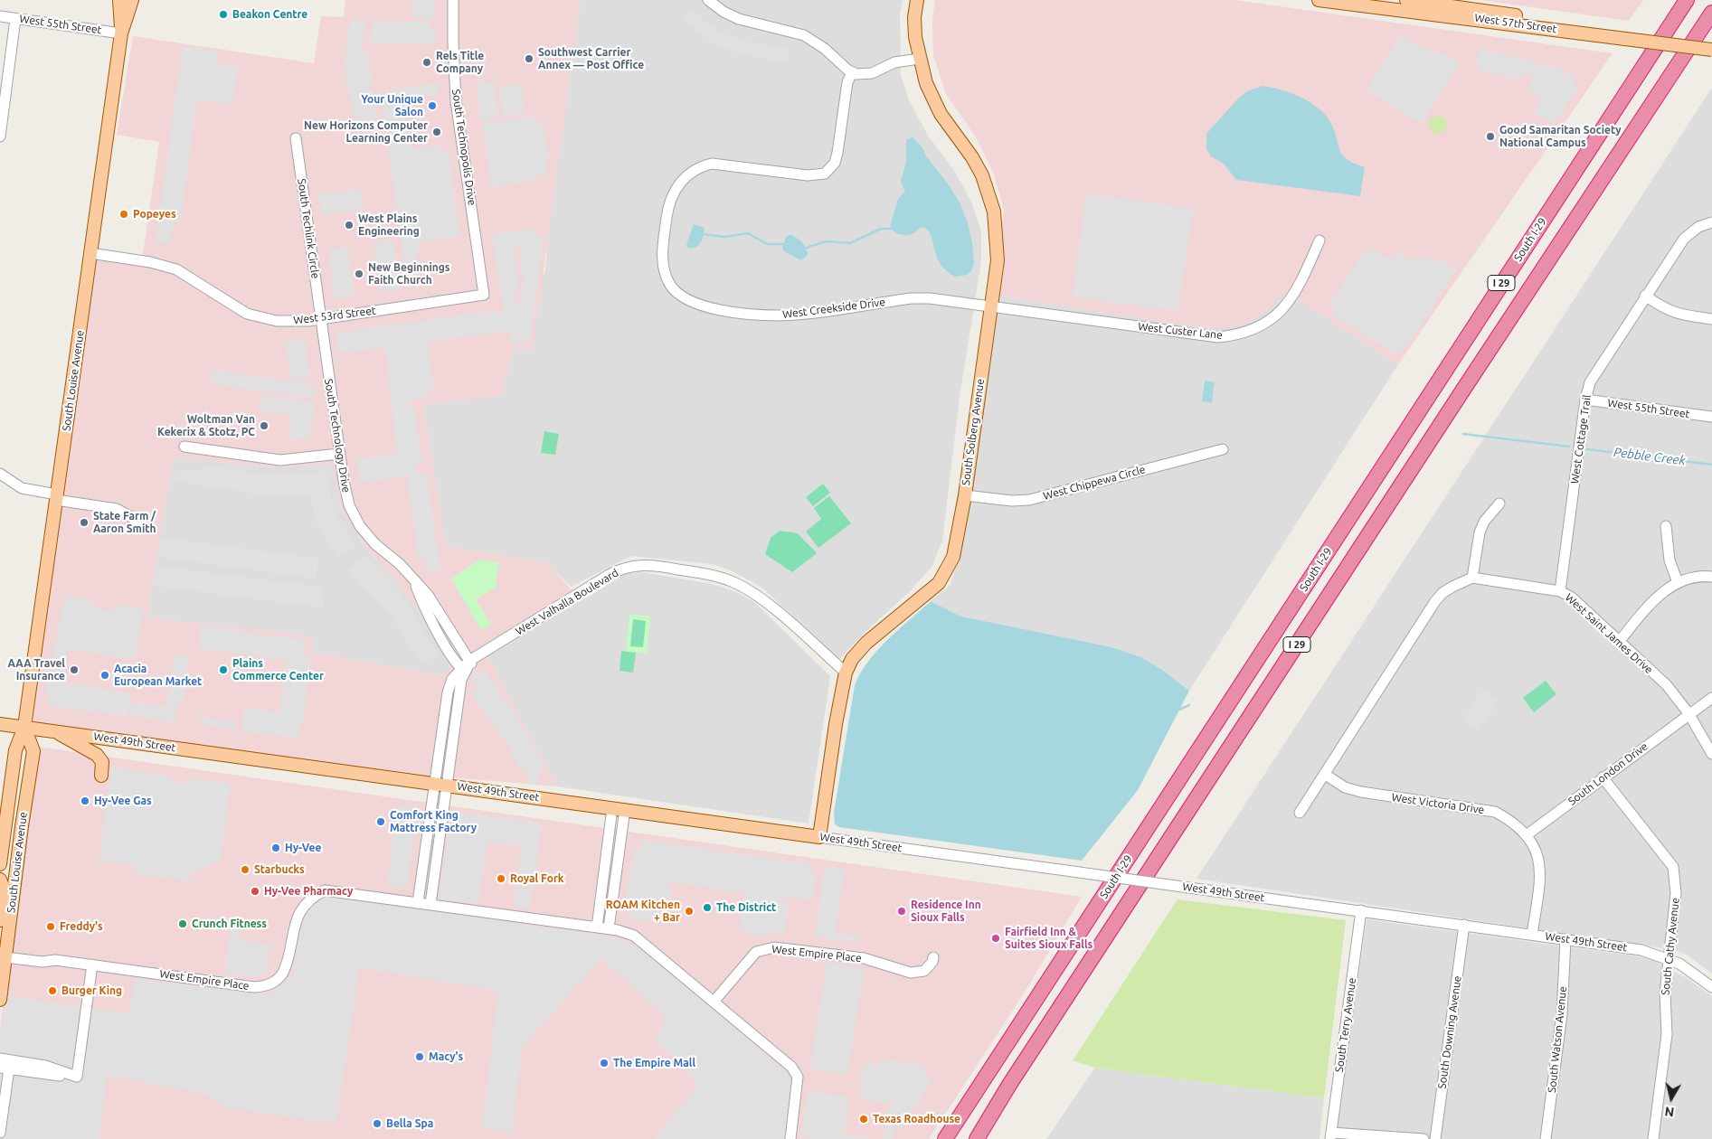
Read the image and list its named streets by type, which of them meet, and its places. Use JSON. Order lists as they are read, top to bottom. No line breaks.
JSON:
{"streets":{"highway":["South I-29","I 29"],"main road":["West 57th Street","South Louise Avenue","South Solberg Avenue","West 49th Street"],"street":["West 55th Street","South Technopolis Drive","South Techlink Circle","West Creekside Drive","West 53rd Street","West Custer Lane","South Technology Drive","West Cottage Trail","West Chippewa Circle","West Valhalla Boulevard","West Saint James Drive","South London Drive","West Victoria Drive","South Cathy Avenue","West Empire Place","South Terry Avenue","South Downing Avenue","South Watson Avenue"]},"crossings":[["West 55th Street","South Louise Avenue"],["West 55th Street","West Cottage Trail"],["South Technopolis Drive","West 53rd Street"],["South Techlink Circle","West 53rd Street"],["South Techlink Circle","South Technology Drive"],["West Creekside Drive","West Custer Lane"],["West Creekside Drive","South Solberg Avenue"],["West 53rd Street","South Louise Avenue"],["West 53rd Street","South Technology Drive"],["West Custer Lane","South Solberg Avenue"],["South Louise Avenue","West 49th Street"],["South Louise Avenue","West Empire Place"],["South Solberg Avenue","West Chippewa Circle"],["South Solberg Avenue","West Valhalla Boulevard"],["South Solberg Avenue","West 49th Street"],["South Technology Drive","West Valhalla Boulevard"],["West Cottage Trail","West Saint James Drive"],["West Valhalla Boulevard","West 49th Street"],["West Saint James Drive","South London Drive"],["West 49th Street","West Victoria Drive"],["West 49th Street","South Cathy Avenue"],["West 49th Street","South Terry Avenue"],["West 49th Street","South Downing Avenue"],["West 49th Street","South Watson Avenue"],["South London Drive","West Victoria Drive"],["South London Drive","South Cathy Avenue"]],"water":["Pebble Creek"],"places":["Beakon Centre","Southwest Carrier Annex — Post Office","Rels Title Company","Your Unique Salon","New Horizons Computer Learning Center","Good Samaritan Society National Campus","Popeyes","West Plains Engineering","New Beginnings Faith Church","Woltman Van Kekerix & Stotz, PC","State Farm / Aaron Smith","AAA Travel Insurance","Plains Commerce Center","Acacia European Market","Hy-Vee Gas","Comfort King Mattress Factory","Hy-Vee","Starbucks","Royal Fork","Hy-Vee Pharmacy","The District","ROAM Kitchen + Bar","Residence Inn Sioux Falls","Crunch Fitness","Freddy's","Fairfield Inn & Suites Sioux Falls","Burger King","Macy's","The Empire Mall","Texas Roadhouse","Bella Spa"],"north":"bottom"}
